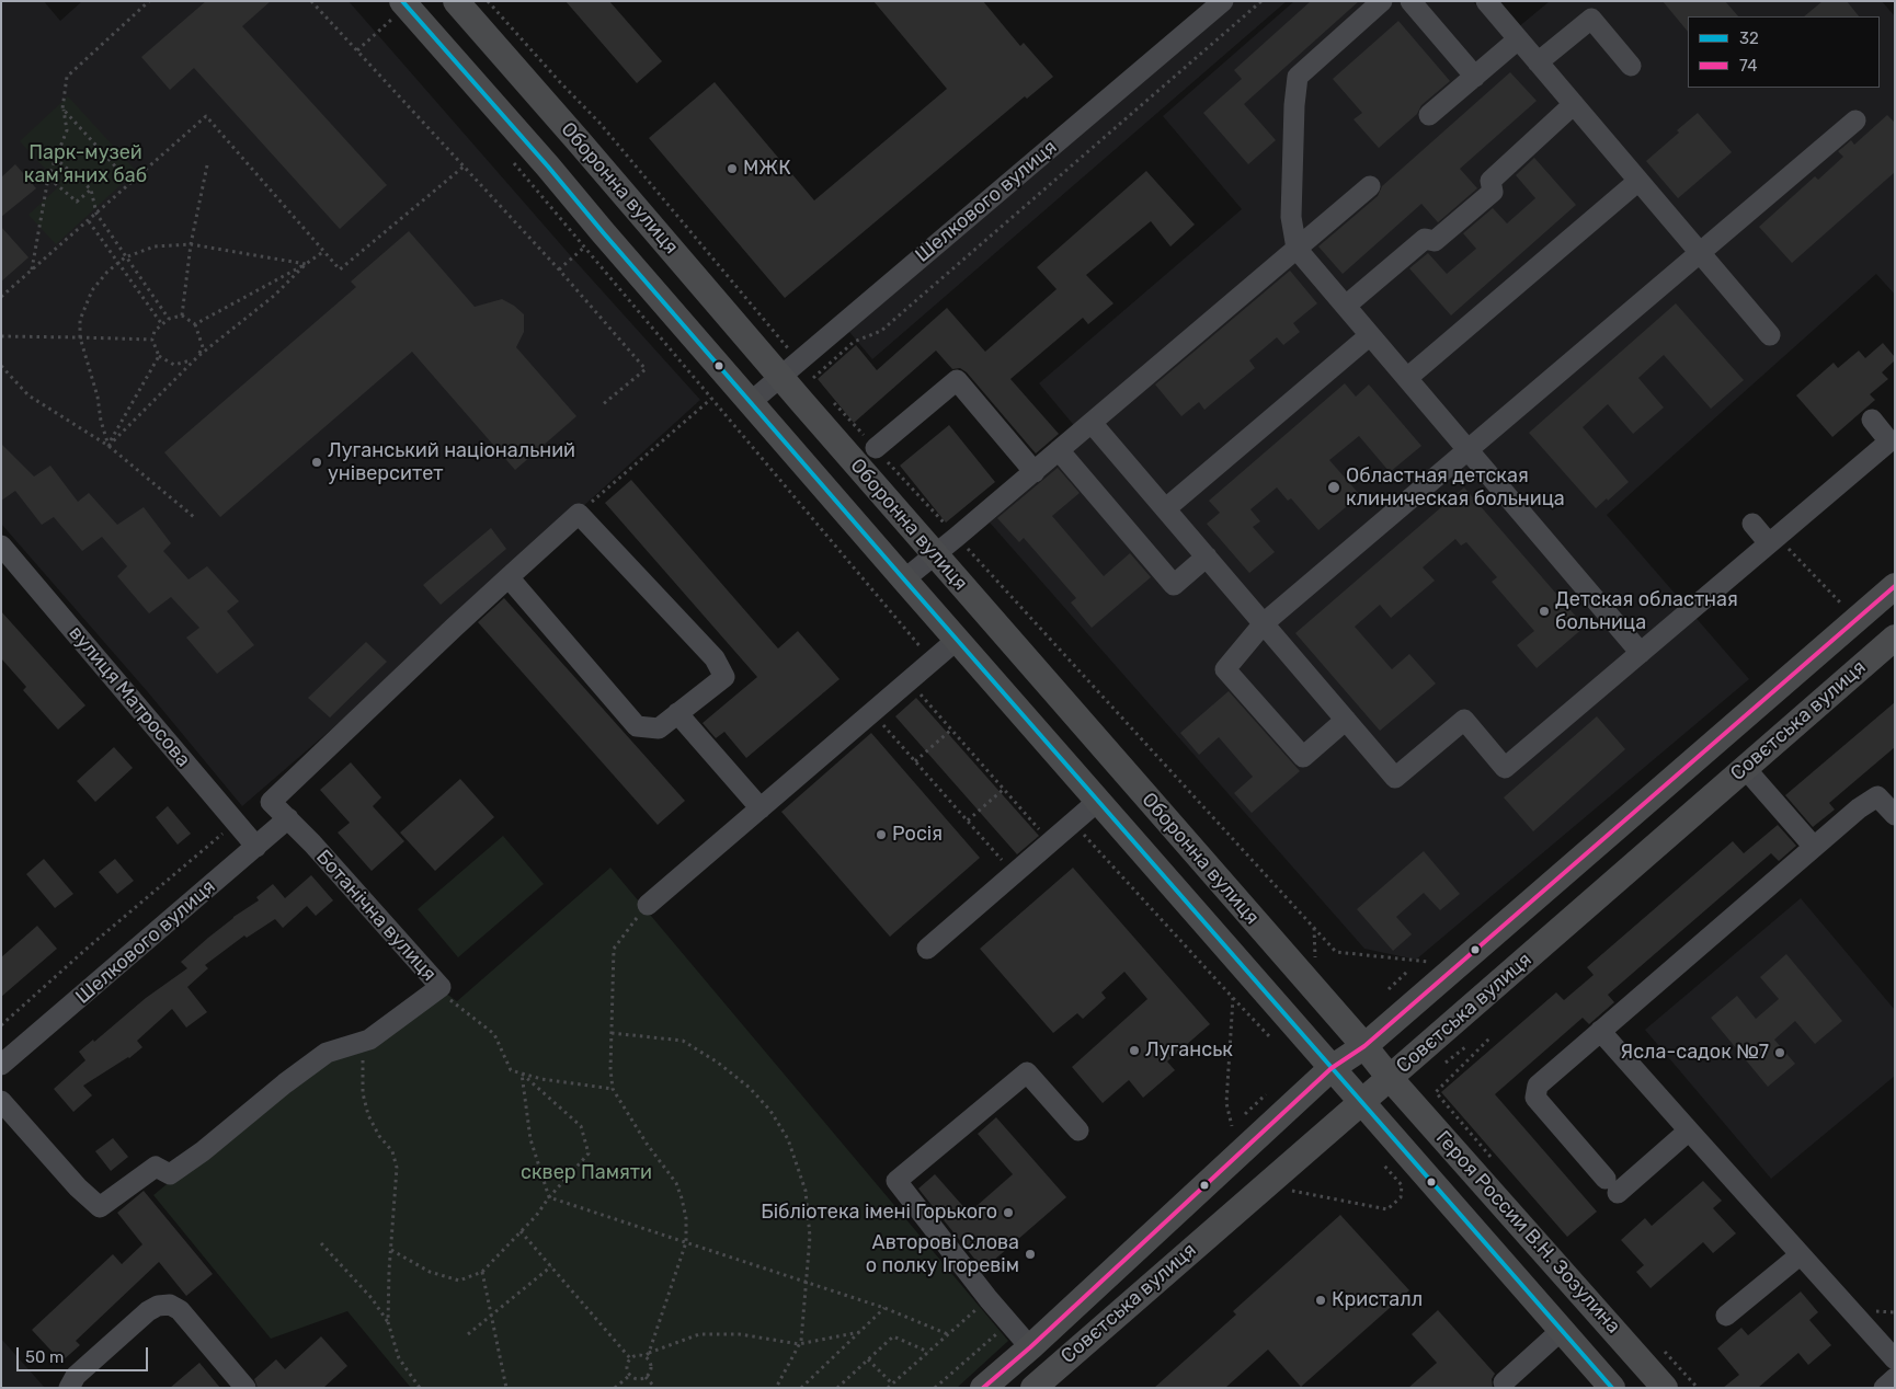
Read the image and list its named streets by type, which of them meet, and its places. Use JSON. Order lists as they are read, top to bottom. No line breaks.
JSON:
{"streets":{"main road":["Оборонна вулиця","Совєтська вулиця","Героя России В.Н. Зозулина"],"street":["Шелкового вулиця","вулиця Матросова","Ботанічна вулиця"]},"crossings":[["Оборонна вулиця","Шелкового вулиця"],["Оборонна вулиця","Совєтська вулиця"],["Оборонна вулиця","Героя России В.Н. Зозулина"],["Шелкового вулиця","вулиця Матросова"],["Шелкового вулиця","Ботанічна вулиця"],["Совєтська вулиця","Героя России В.Н. Зозулина"]],"parks":["Парк-музей кам'яних баб","сквер Памяти"],"places":["МЖК","Луганський національний університет","Областная детская клиническая больница","Детская областная больница","Росія","Луганськ","Ясла-садок №7","Бібліотека імені Горького","Авторові Слова о полку Ігоревім","Кристалл"],"lines":["transit line 32","transit line 74"],"legend":["32","74"],"scale_bar":"50 m"}
